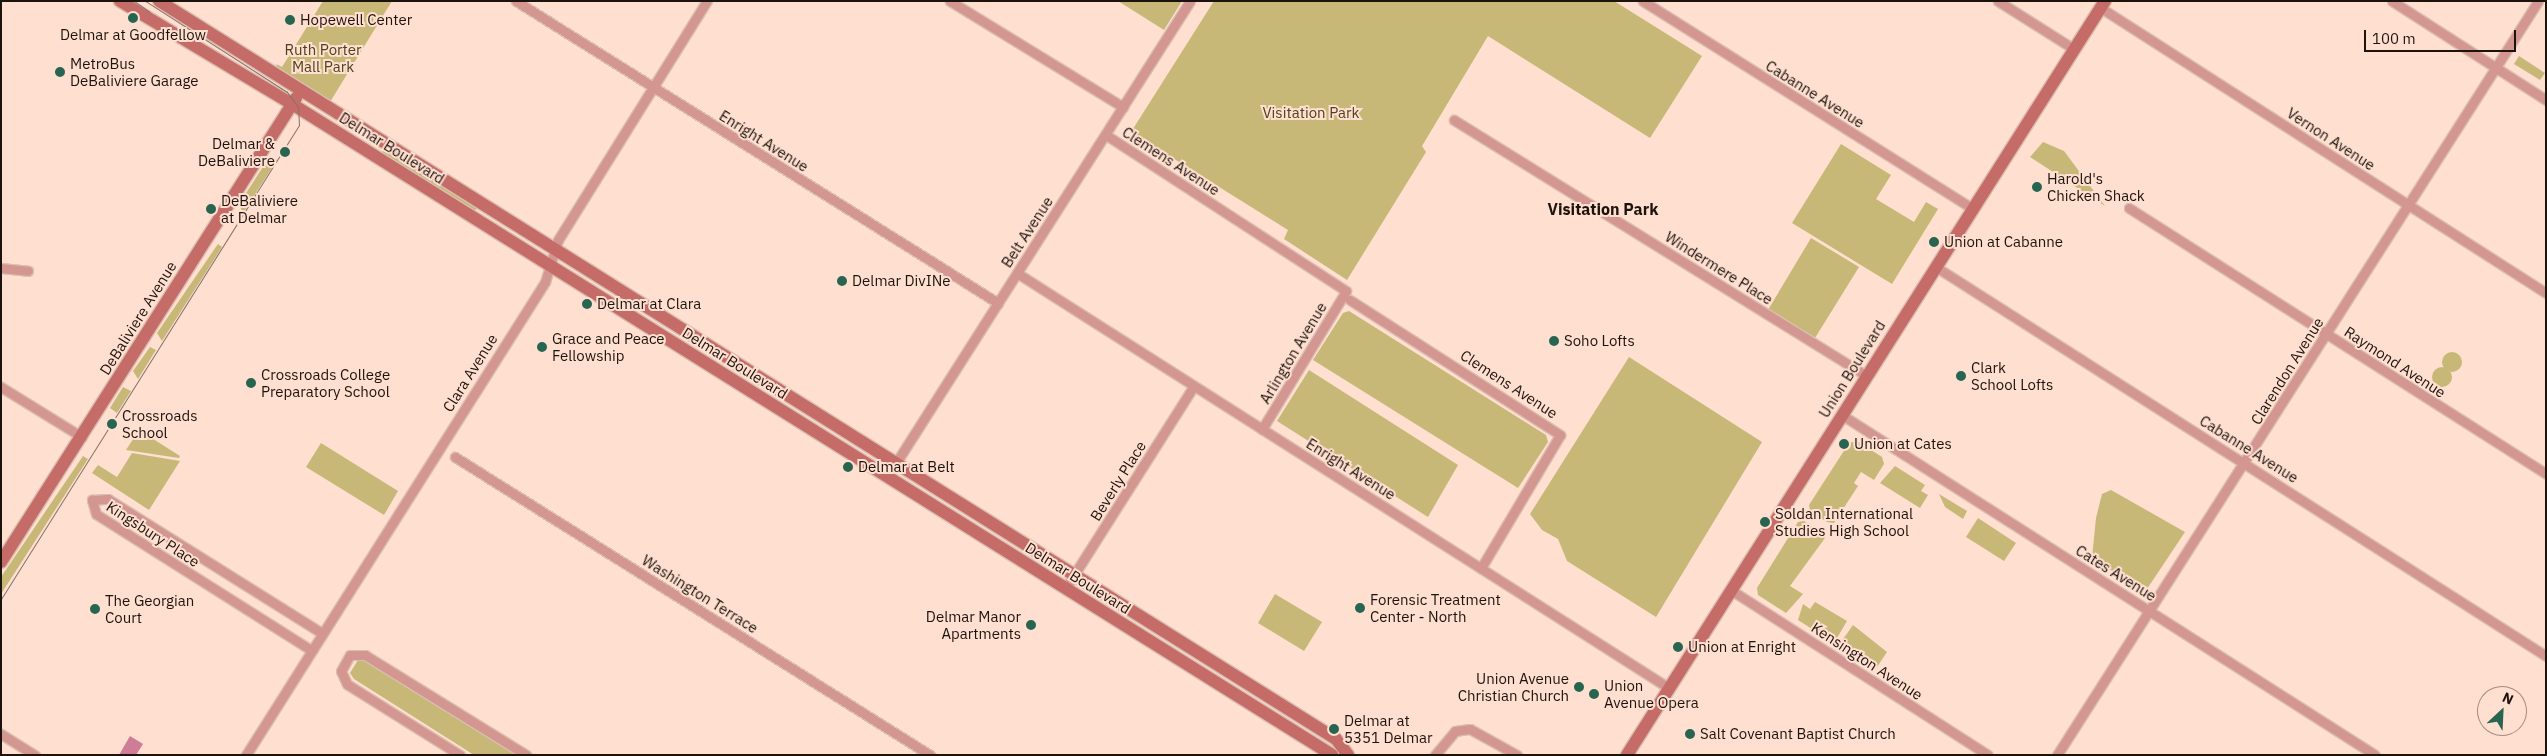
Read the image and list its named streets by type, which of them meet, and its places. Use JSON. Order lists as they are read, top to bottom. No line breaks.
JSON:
{"streets":{"main road":["Delmar Boulevard","DeBaliviere Avenue","Union Boulevard"],"street":["Cabanne Avenue","Vernon Avenue","Enright Avenue","Clemens Avenue","Belt Avenue","Windermere Place","Arlington Avenue","Raymond Avenue","Clarendon Avenue","Clara Avenue","Beverly Place","Kingsbury Place","Cates Avenue","Washington Terrace","Kensington Avenue"]},"crossings":[["Cabanne Avenue","Union Boulevard"],["Cabanne Avenue","Clarendon Avenue"],["Vernon Avenue","Union Boulevard"],["Vernon Avenue","Clarendon Avenue"],["Enright Avenue","Clemens Avenue"],["Enright Avenue","Belt Avenue"],["Enright Avenue","Arlington Avenue"],["Enright Avenue","Union Boulevard"],["Enright Avenue","Clara Avenue"],["Enright Avenue","Beverly Place"],["Delmar Boulevard","Belt Avenue"],["Delmar Boulevard","DeBaliviere Avenue"],["Delmar Boulevard","Clara Avenue"],["Delmar Boulevard","Beverly Place"],["Clemens Avenue","Belt Avenue"],["Clemens Avenue","Arlington Avenue"],["Windermere Place","Union Boulevard"],["Raymond Avenue","Clarendon Avenue"],["Union Boulevard","Cates Avenue"],["Union Boulevard","Kensington Avenue"],["Clarendon Avenue","Cates Avenue"],["Clara Avenue","Kingsbury Place"]],"districts":["Visitation Park"],"parks":["Ruth Porter Mall Park","Visitation Park"],"places":["Delmar at Goodfellow","Hopewell Center","MetroBus DeBaliviere Garage","Delmar & DeBaliviere","Harold's Chicken Shack","DeBaliviere at Delmar","Union at Cabanne","Delmar DivINe","Delmar at Clara","Soho Lofts","Grace and Peace Fellowship","Clark School Lofts","Crossroads College Preparatory School","Crossroads School","Union at Cates","Delmar at Belt","Soldan International Studies High School","Forensic Treatment Center - North","The Georgian Court","Delmar Manor Apartments","Union at Enright","Union Avenue Christian Church","Union Avenue Opera","Delmar at 5351 Delmar","Salt Covenant Baptist Church"],"scale_bar":"100 m","north":"top right"}
